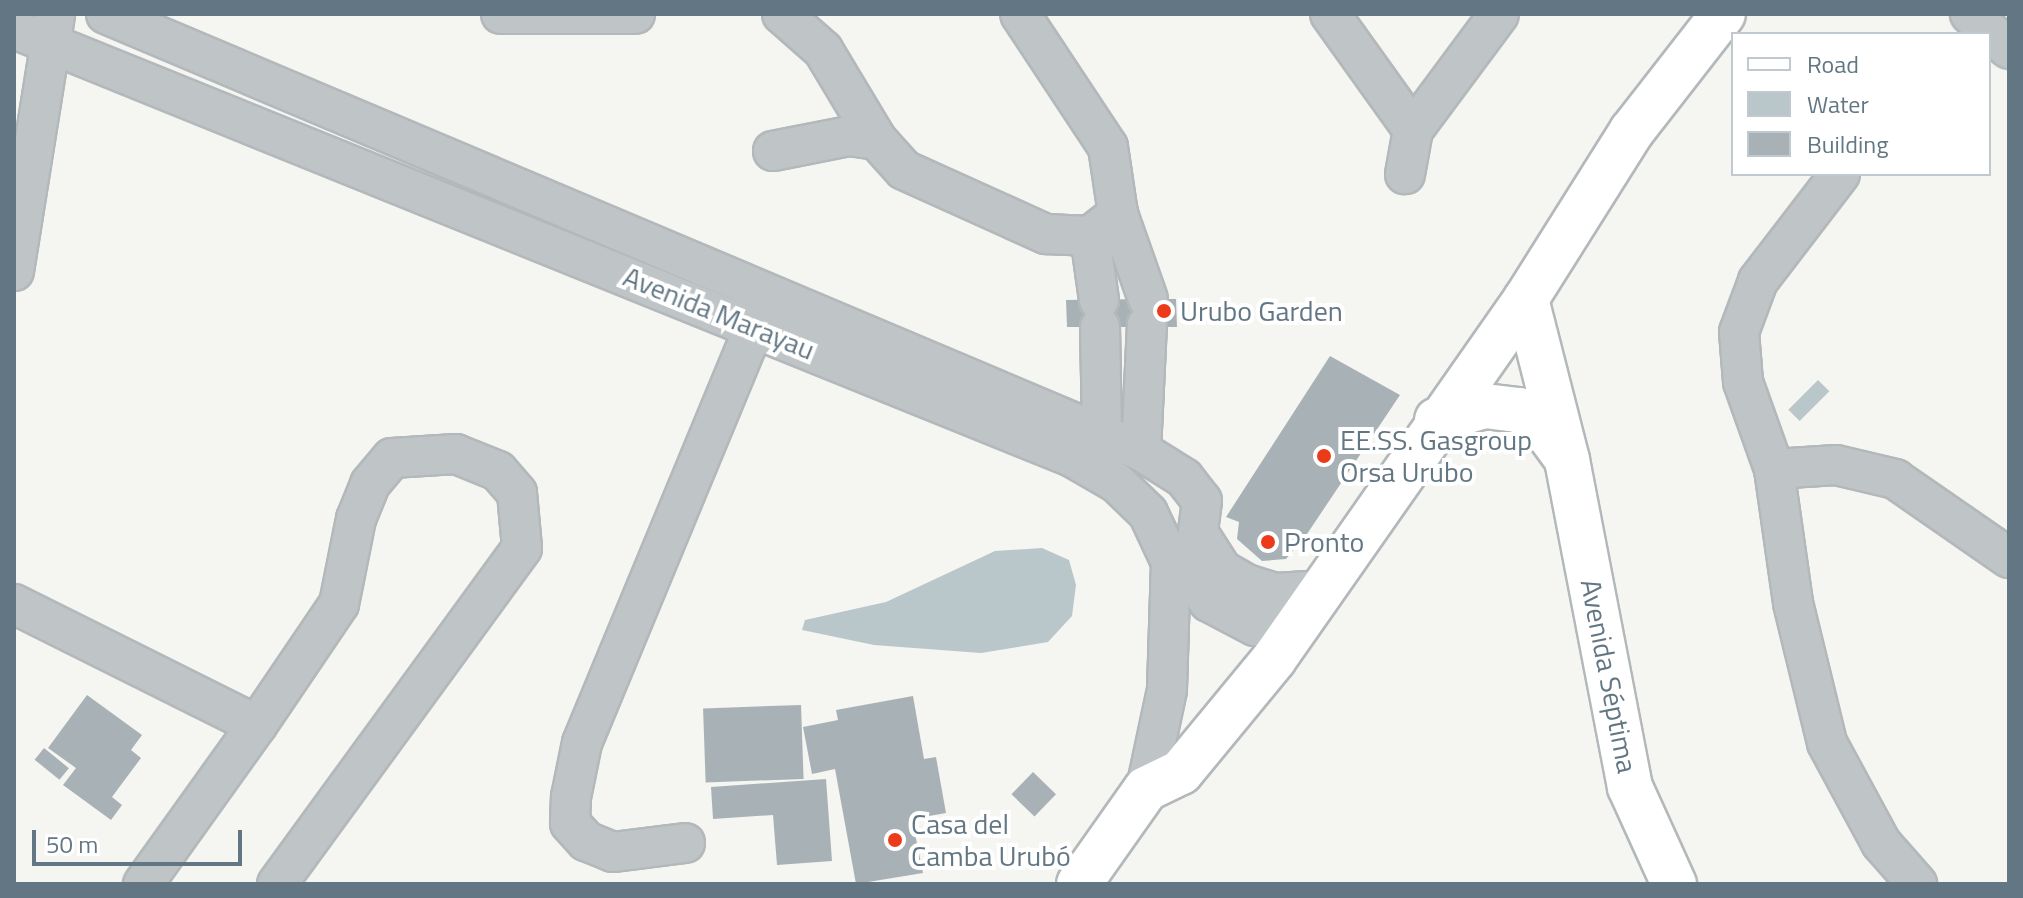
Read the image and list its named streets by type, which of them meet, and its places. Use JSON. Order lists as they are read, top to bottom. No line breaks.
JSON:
{"streets":{"main road":["Avenida Séptima"],"street":["Avenida Marayau"]},"places":["Urubo Garden","EE.SS. Gasgroup Orsa Urubo","Pronto","Casa del Camba Urubó"],"legend":["Road","Water","Building"],"scale_bar":"50 m"}
